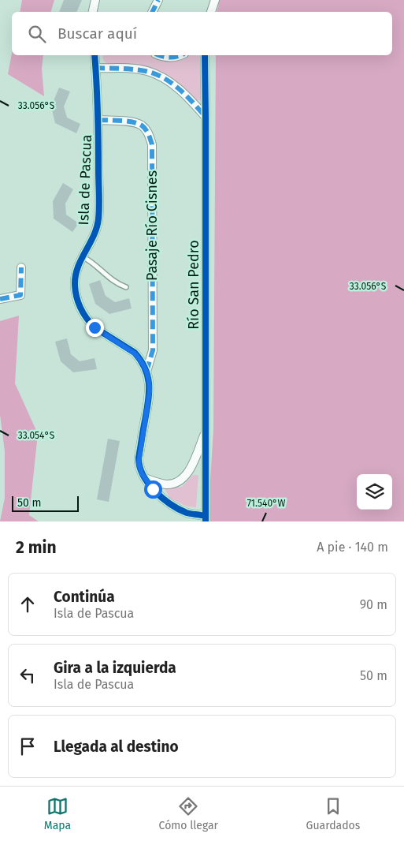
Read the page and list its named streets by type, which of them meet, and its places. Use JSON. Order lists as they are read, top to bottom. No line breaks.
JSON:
{"streets":{"street":["Isla de Pascua","Pasaje Río Cisnes","Río San Pedro"]},"crossings":[["Isla de Pascua","Pasaje Río Cisnes"],["Isla de Pascua","Río San Pedro"]],"scale_bar":"50 m","page":{"search":"Buscar aquí","scale":"50 m","heading":["2 min","A pie · 140 m"],"list":[["Continúa","Isla de Pascua","90 m"],["Gira a la izquierda","Isla de Pascua","50 m"],"Llegada al destino"],"nav":["Mapa","Cómo llegar","Guardados"]},"coordinates":["33.056°S","33.054°S","71.540°W"]}
